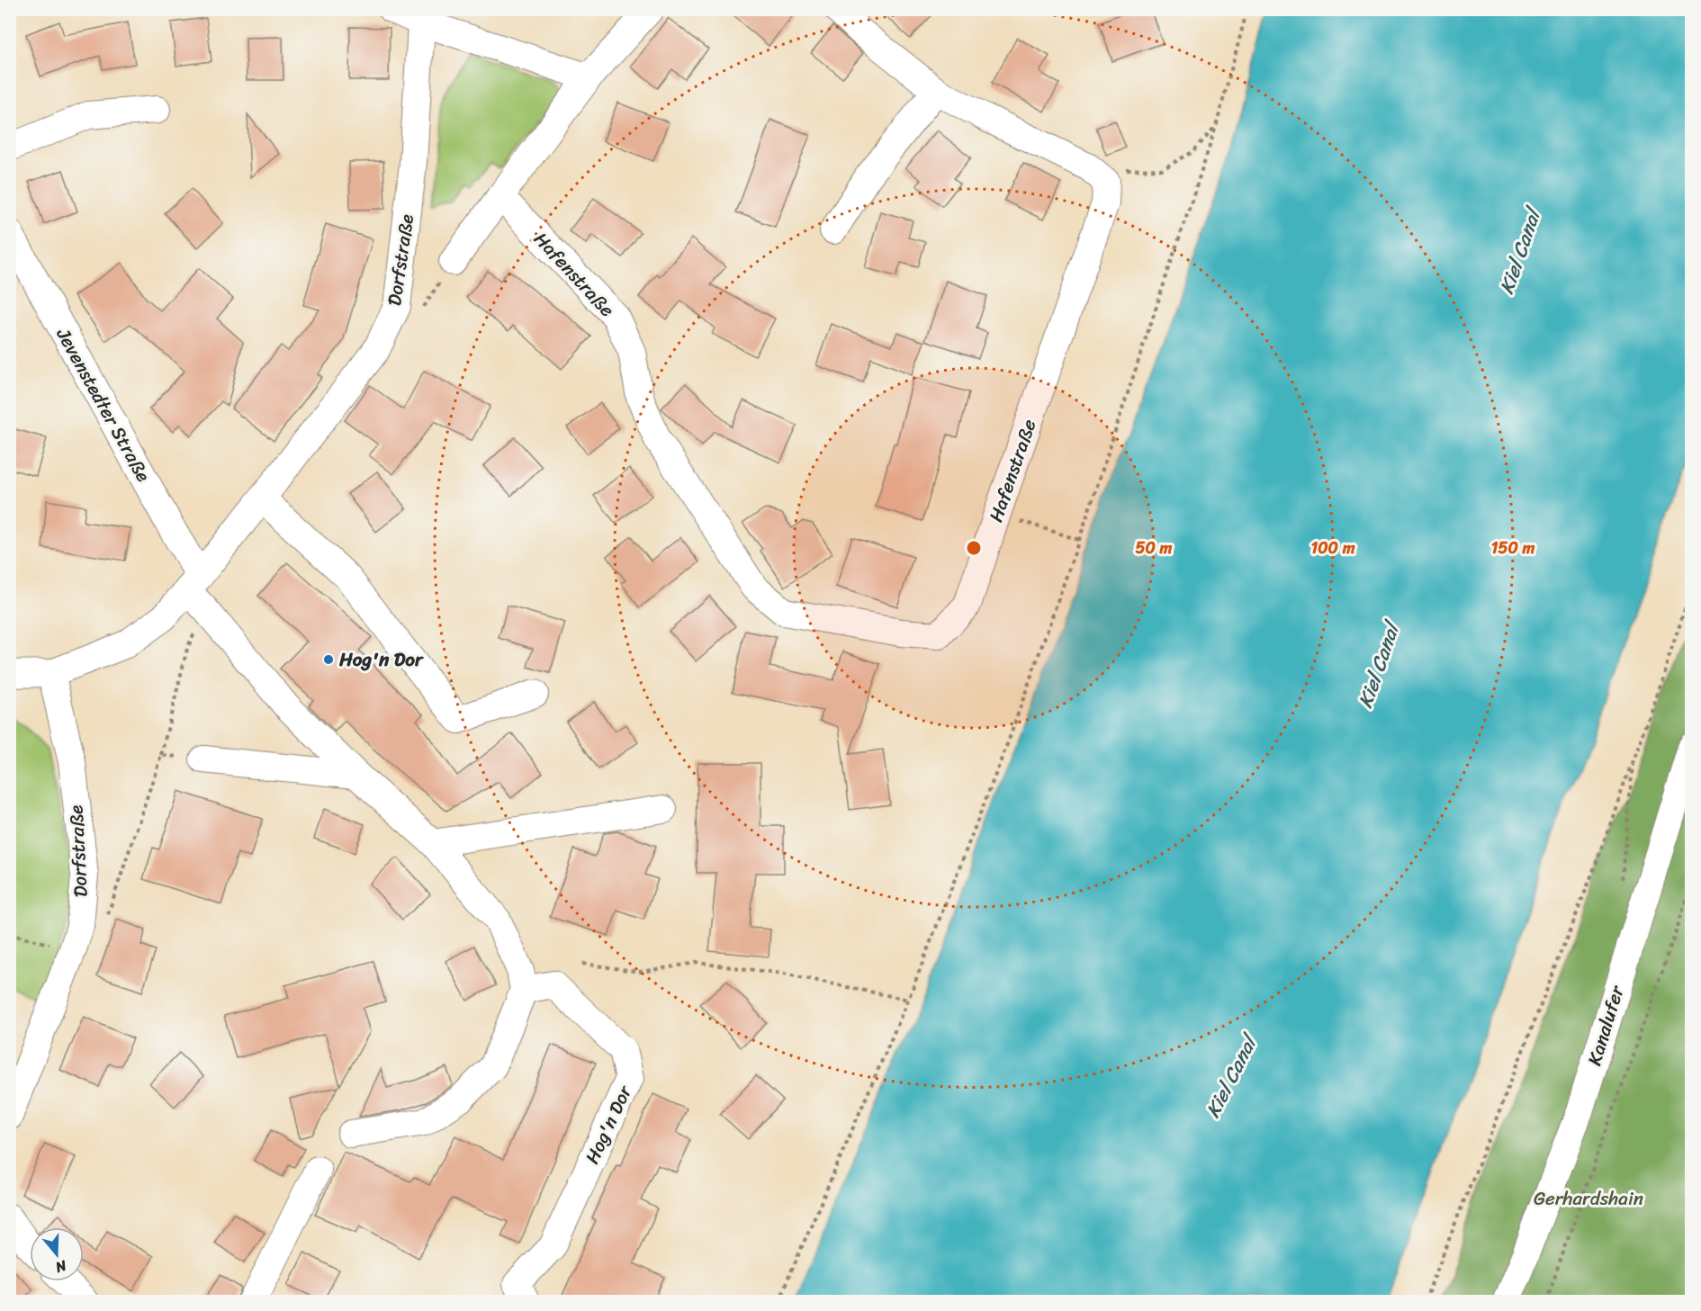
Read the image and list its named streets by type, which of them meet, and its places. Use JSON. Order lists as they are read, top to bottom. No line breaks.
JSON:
{"streets":{"street":["Dorfstraße","Hafenstraße","Jevenstedter Straße","Kanalufer","Hog'n Dor"]},"crossings":[["Dorfstraße","Jevenstedter Straße"]],"water":["Kiel Canal"],"parks":["Gerhardshain"],"places":["Hog'n Dor"],"north":"bottom","rings":["50 m","100 m","150 m"]}
